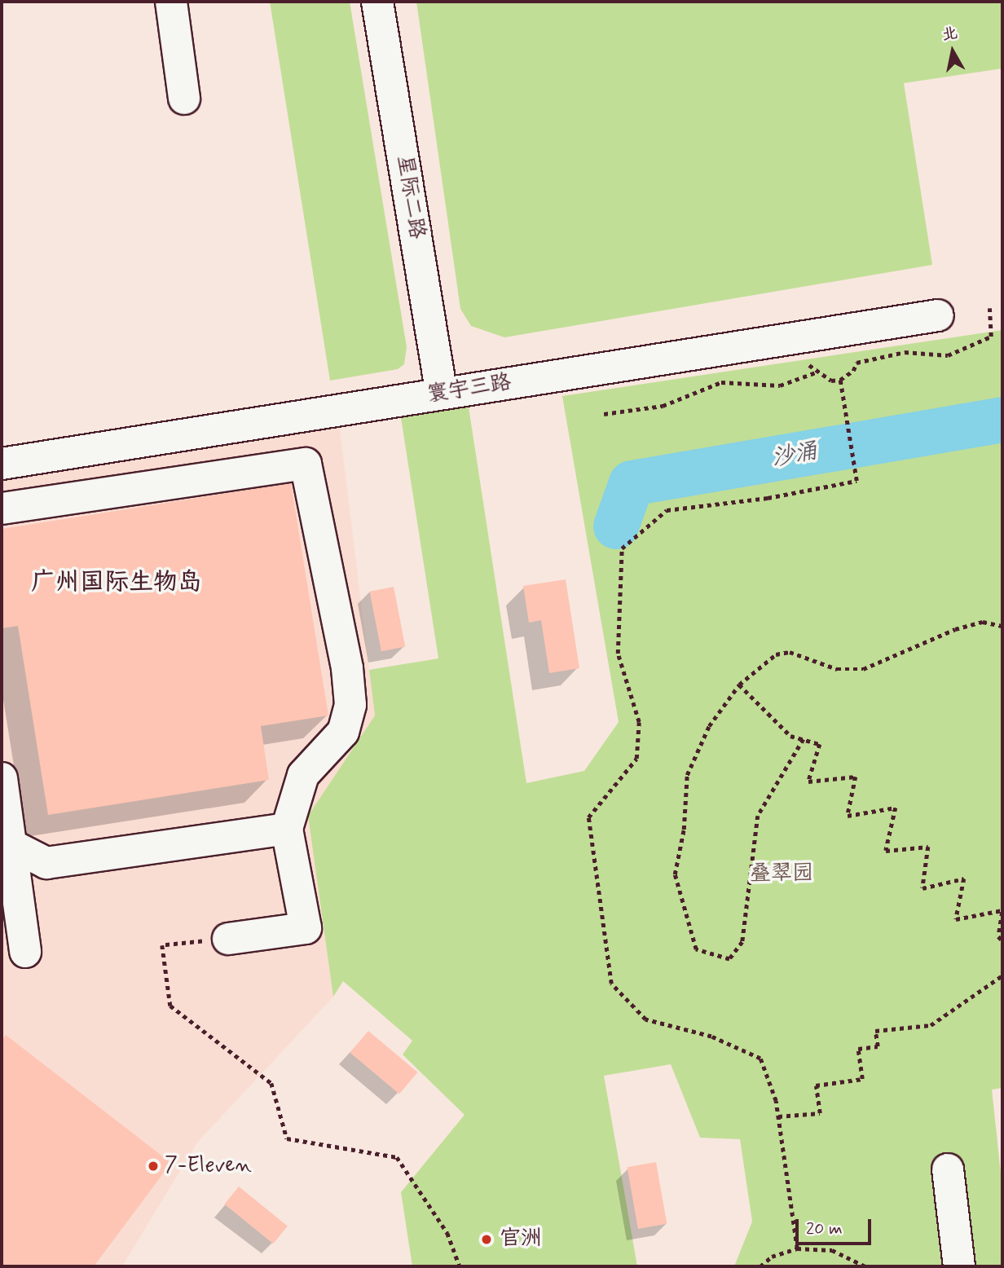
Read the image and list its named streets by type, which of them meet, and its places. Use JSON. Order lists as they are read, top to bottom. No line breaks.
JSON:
{"streets":{"street":["星际二路","寰宇三路"]},"crossings":[["星际二路","寰宇三路"]],"districts":["广州国际生物岛"],"water":["沙涌"],"parks":["叠翠园"],"places":["7-Eleven","官洲"],"scale_bar":"20 m","north":"top"}
